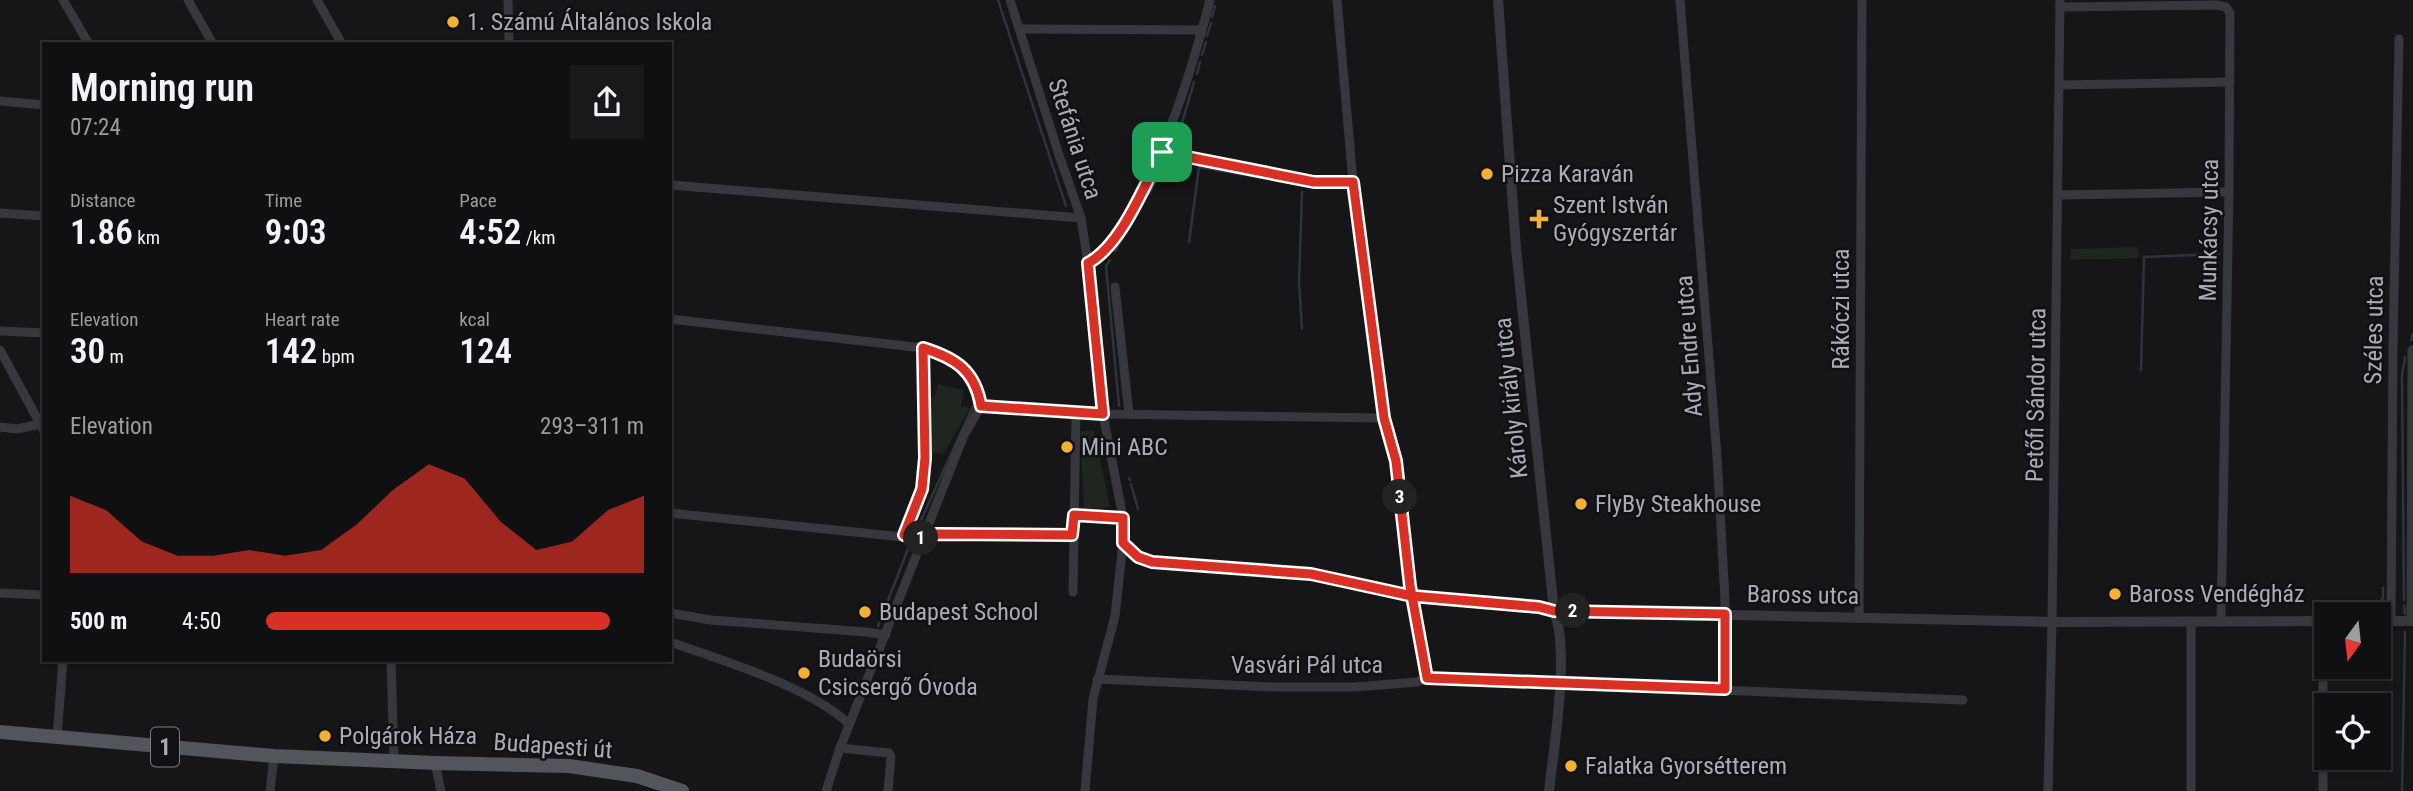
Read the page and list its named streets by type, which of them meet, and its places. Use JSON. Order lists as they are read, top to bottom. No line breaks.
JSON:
{"streets":{"main road":["Budapesti út","1"],"street":["Stefánia utca","Munkácsy utca","Rákóczi utca","Széles utca","Ady Endre utca","Petőfi Sándor utca","Károly király utca","Baross utca","Vasvári Pál utca"]},"crossings":[["Stefánia utca","Baross utca"],["Stefánia utca","Vasvári Pál utca"],["Munkácsy utca","Petőfi Sándor utca"],["Munkácsy utca","Baross utca"],["Rákóczi utca","Baross utca"],["Ady Endre utca","Baross utca"],["Ady Endre utca","Vasvári Pál utca"],["Petőfi Sándor utca","Baross utca"],["Károly király utca","Baross utca"],["Károly király utca","Vasvári Pál utca"]],"places":{"other":["1. Számú Általános Iskola","Pizza Karaván","Mini ABC","FlyBy Steakhouse","Baross Vendégház","Budapest School","Budaörsi Csicsergő Óvoda","Polgárok Háza","Falatka Gyorsétterem"],"health":["Szent István Gyógyszertár"]},"north":"bottom","page":{"heading":["Morning run","07:24"],"stats":[["Distance","1.86 km"],["Time","9:03"],["Pace","4:52 /km"],["Elevation","30 m"],["Heart rate","142 bpm"],["kcal","124"]],"chart":["Elevation","293–311 m"],"pins":["3","1","2"],"list":[{"name":"500 m","note":"4:50"}]}}
